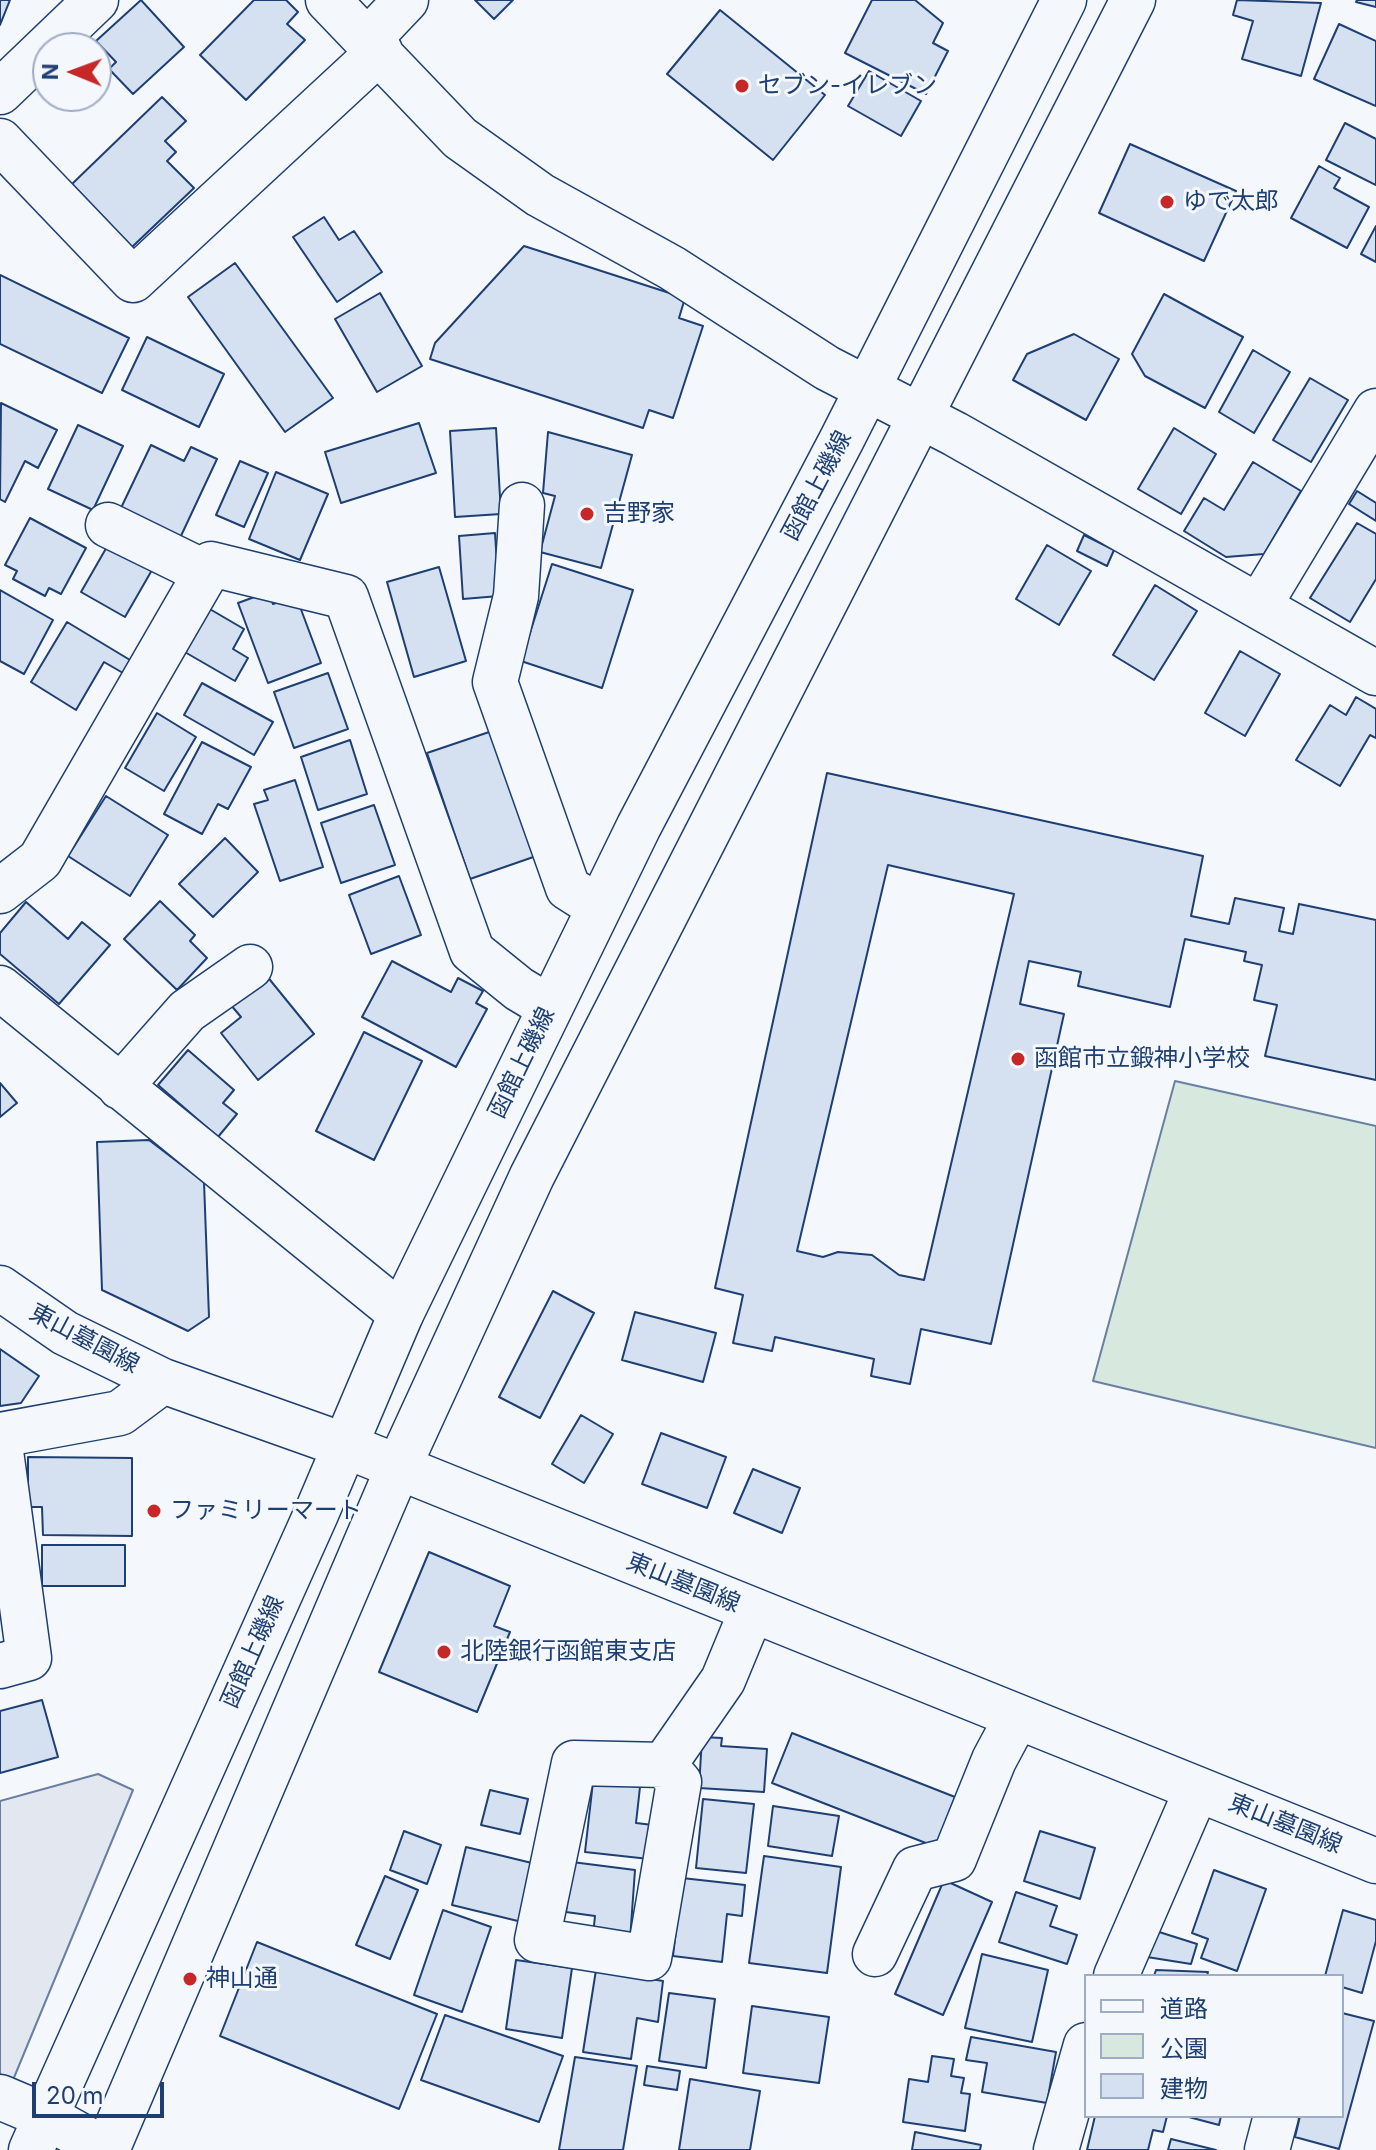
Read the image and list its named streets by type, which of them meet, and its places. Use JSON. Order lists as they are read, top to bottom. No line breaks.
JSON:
{"streets":{"street":["函館上磯線","東山墓園線"]},"crossings":[["函館上磯線","東山墓園線"]],"places":["セブン-イレブン","ゆで太郎","吉野家","函館市立鍛神小学校","ファミリーマート","北陸銀行函館東支店","神山通"],"legend":["道路","公園","建物"],"scale_bar":"20 m","north":"left"}
